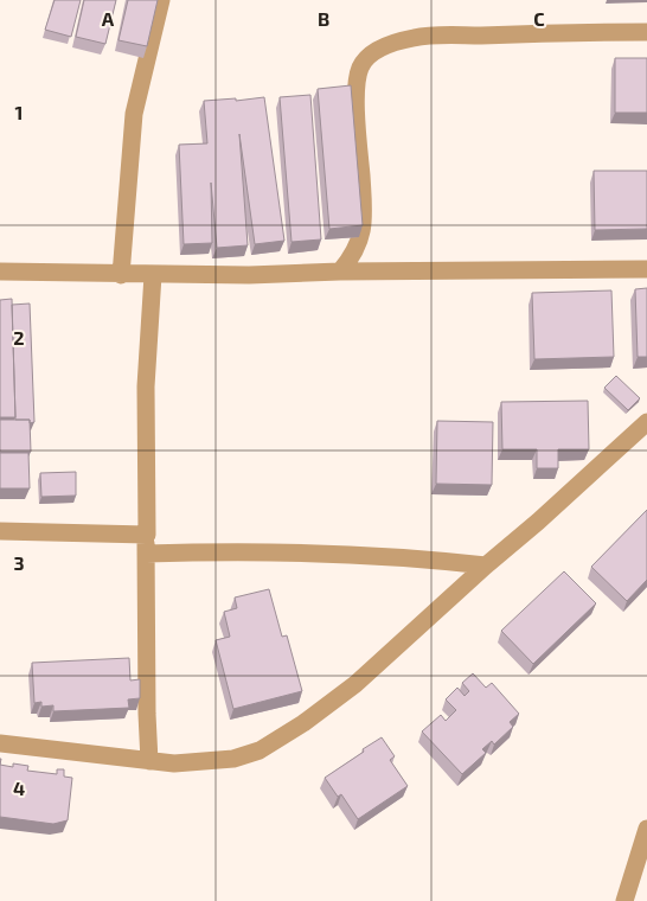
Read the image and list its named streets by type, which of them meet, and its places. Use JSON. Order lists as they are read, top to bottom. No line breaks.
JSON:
{"grid":{"columns":["A","B","C"],"rows":["1","2","3","4"]}}
